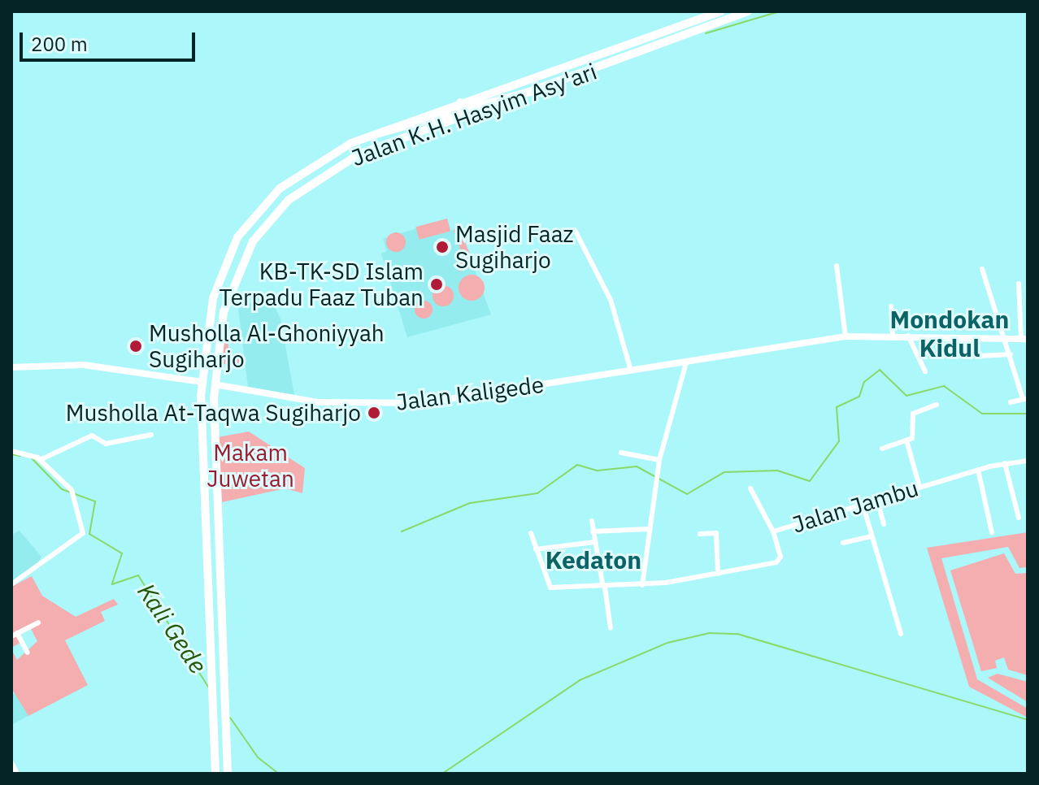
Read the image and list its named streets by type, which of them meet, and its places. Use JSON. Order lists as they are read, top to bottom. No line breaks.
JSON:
{"streets":{"highway":["Jalan K.H. Hasyim Asy'ari"],"street":["Jalan Kaligede","Jalan Jambu"]},"crossings":[["Jalan K.H. Hasyim Asy'ari","Jalan Kaligede"]],"districts":["Mondokan Kidul","Kedaton"],"water":["Kali Gede"],"parks":["Makam Juwetan"],"places":["Masjid Faaz Sugiharjo","KB-TK-SD Islam Terpadu Faaz Tuban","Musholla Al-Ghoniyyah Sugiharjo","Musholla At-Taqwa Sugiharjo"],"scale_bar":"200 m"}
